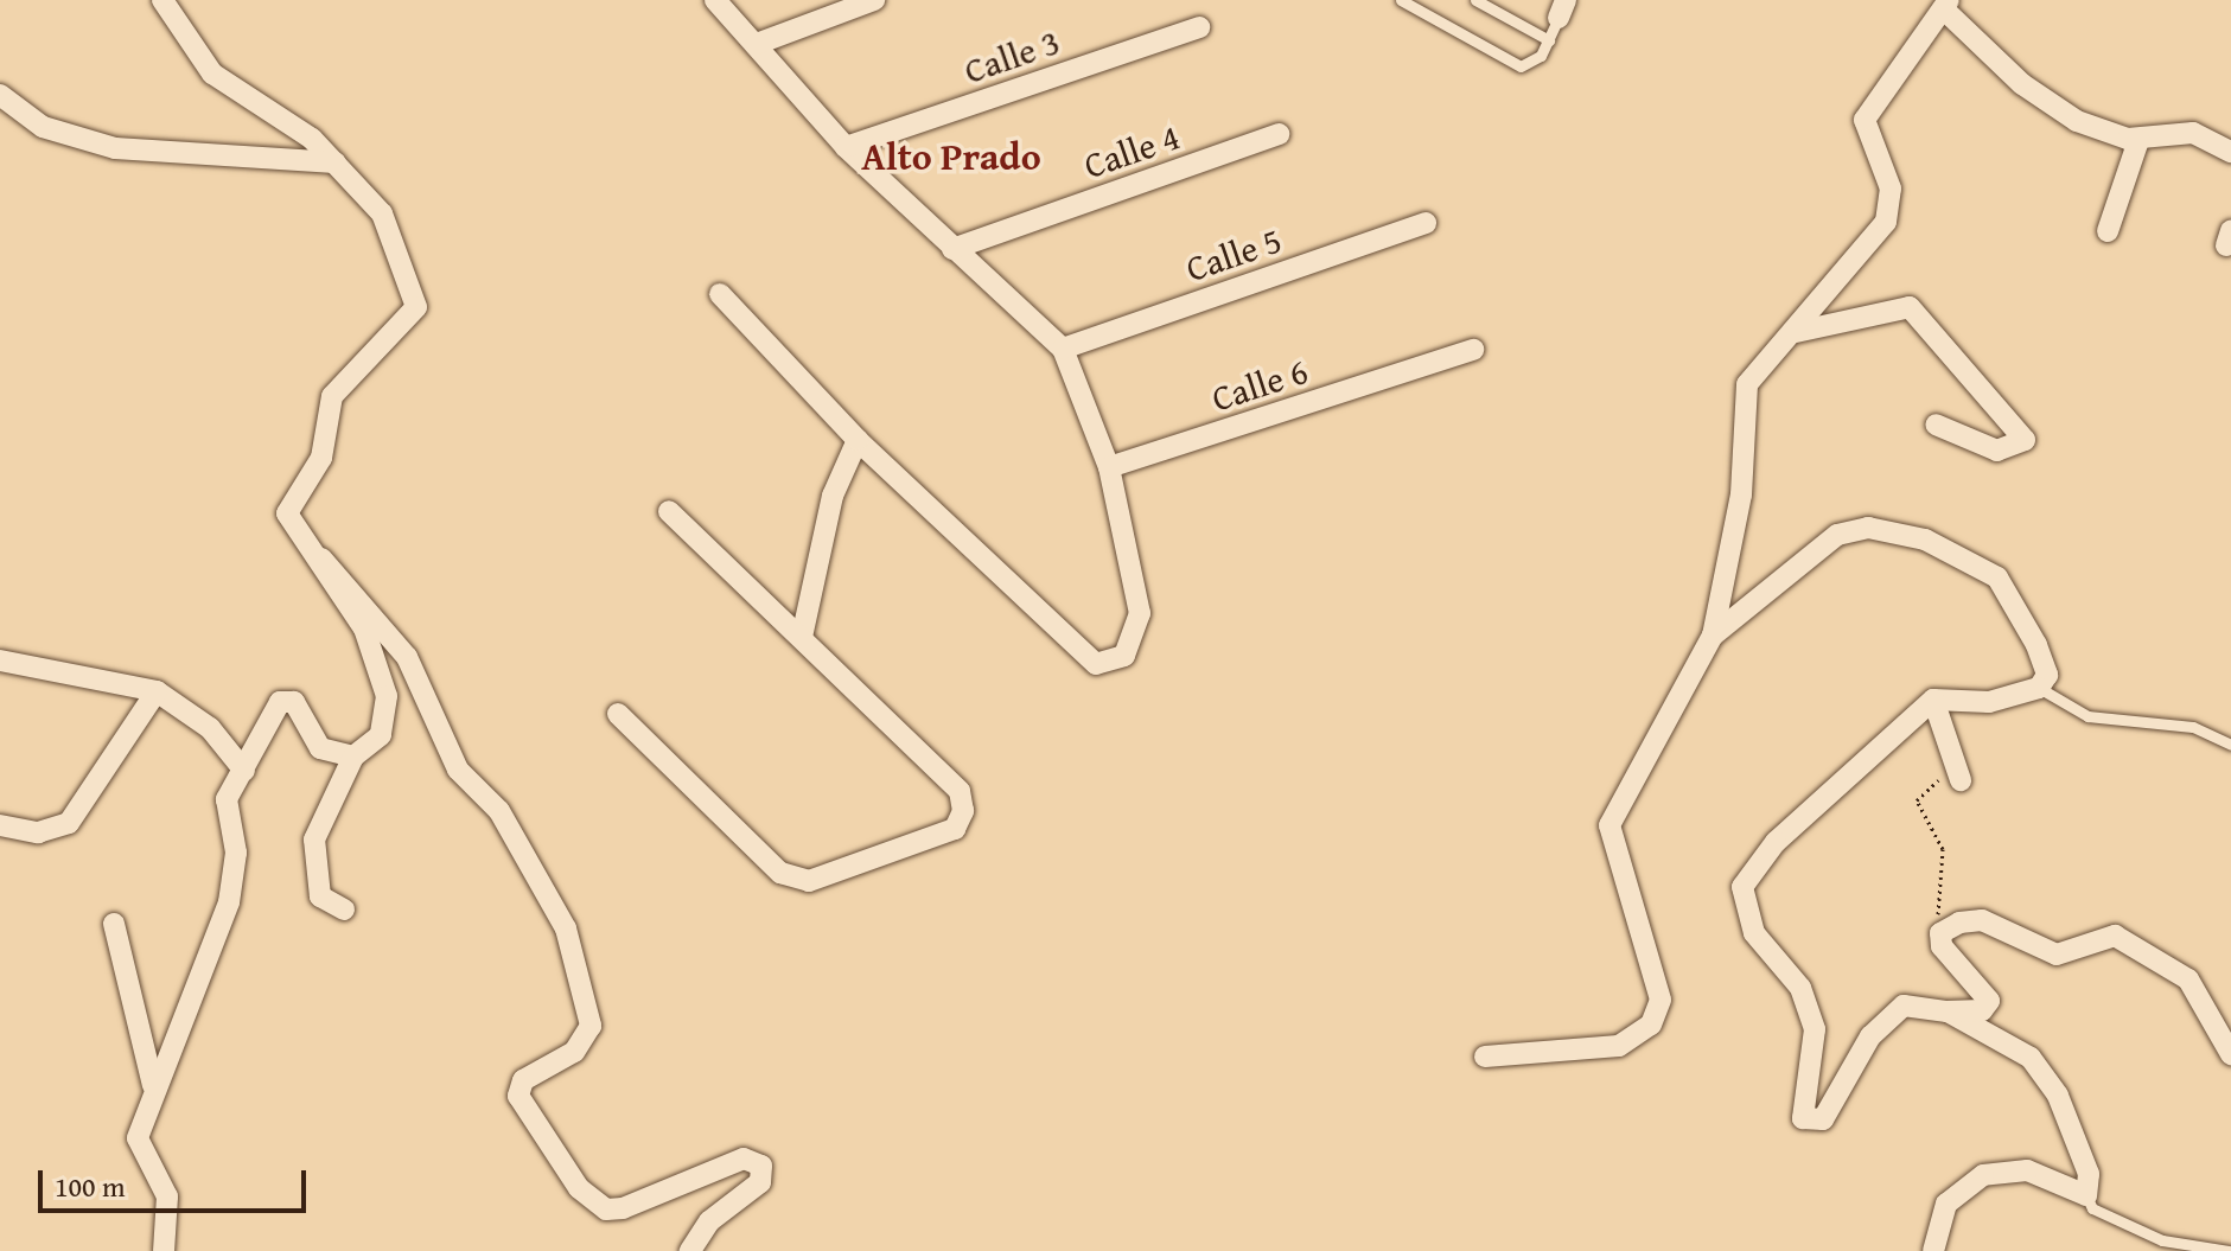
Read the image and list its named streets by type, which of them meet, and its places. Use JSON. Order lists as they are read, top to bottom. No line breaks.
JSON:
{"streets":{"street":["Calle 3","Calle 4","Calle 5","Calle 6"]},"districts":["Alto Prado"],"scale_bar":"100 m"}
